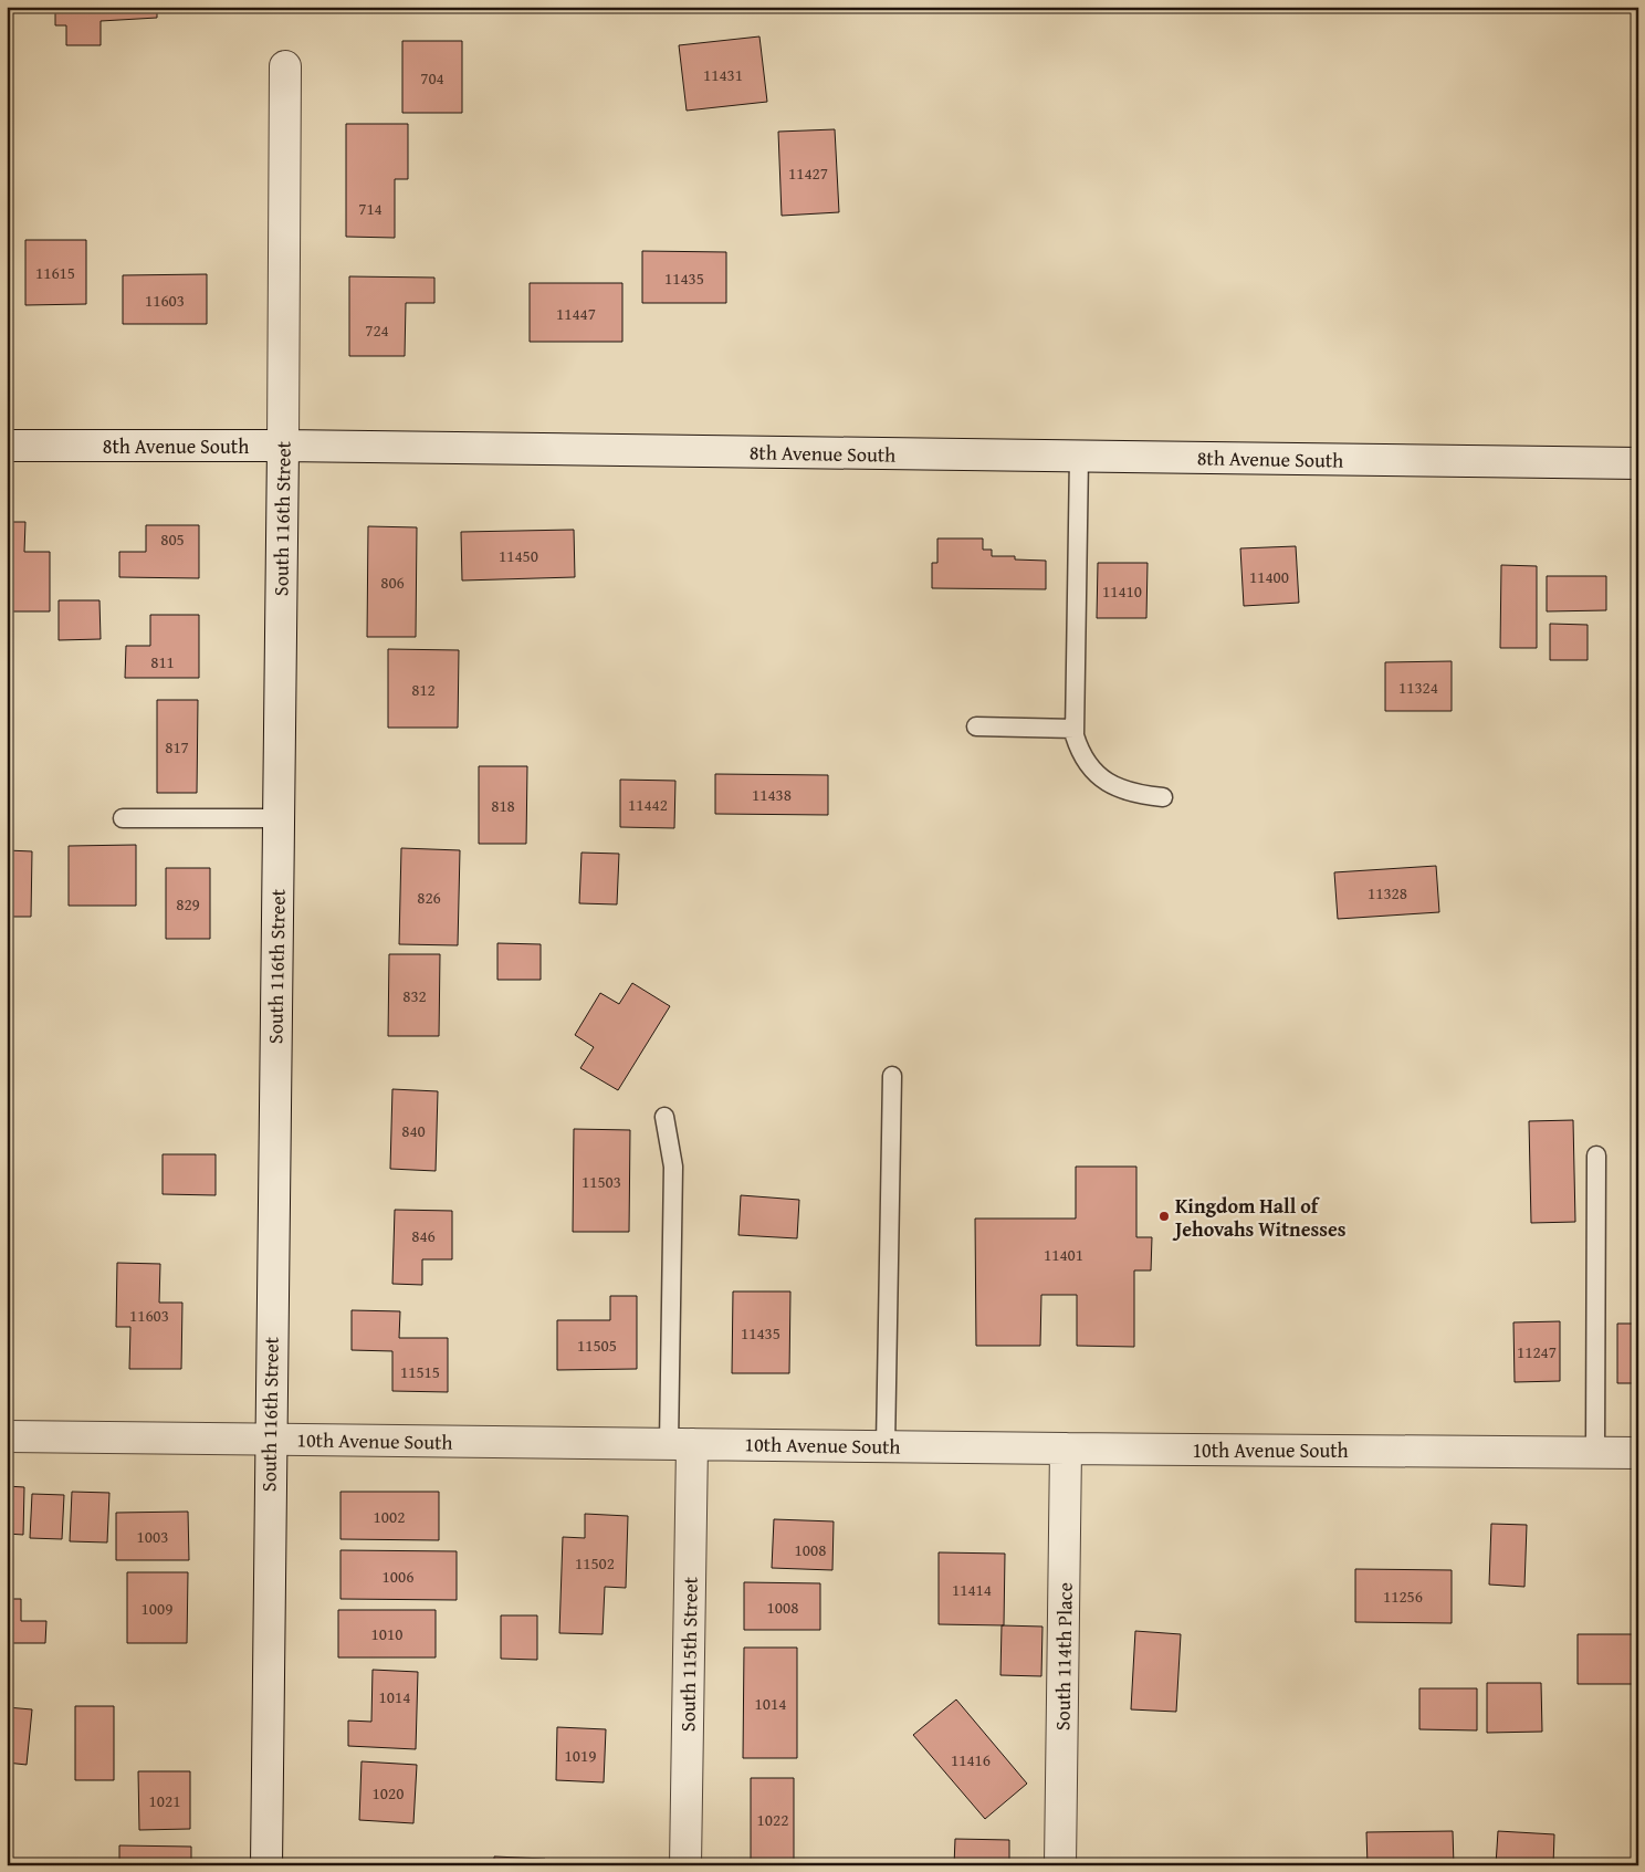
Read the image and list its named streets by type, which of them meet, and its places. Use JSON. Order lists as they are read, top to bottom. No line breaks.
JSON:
{"streets":{"street":["8th Avenue South","South 116th Street","10th Avenue South","South 115th Street","South 114th Place"]},"crossings":[["8th Avenue South","South 116th Street"],["South 116th Street","10th Avenue South"],["10th Avenue South","South 115th Street"],["10th Avenue South","South 114th Place"]],"places":["Kingdom Hall of Jehovahs Witnesses"],"house_numbers":["11431","704","11427","714","11615","11435","11603","11447","724","805","11450","11400","806","11410","811","11324","812","817","11438","11442","818","11328","826","829","832","840","11503","846","11401","11603","11435","11505","11247","11515","1002","1003","1008","11502","1006","11414","11256","1008","1009","1010","1014","1014","1019","11416","1020","1021","1022"]}
